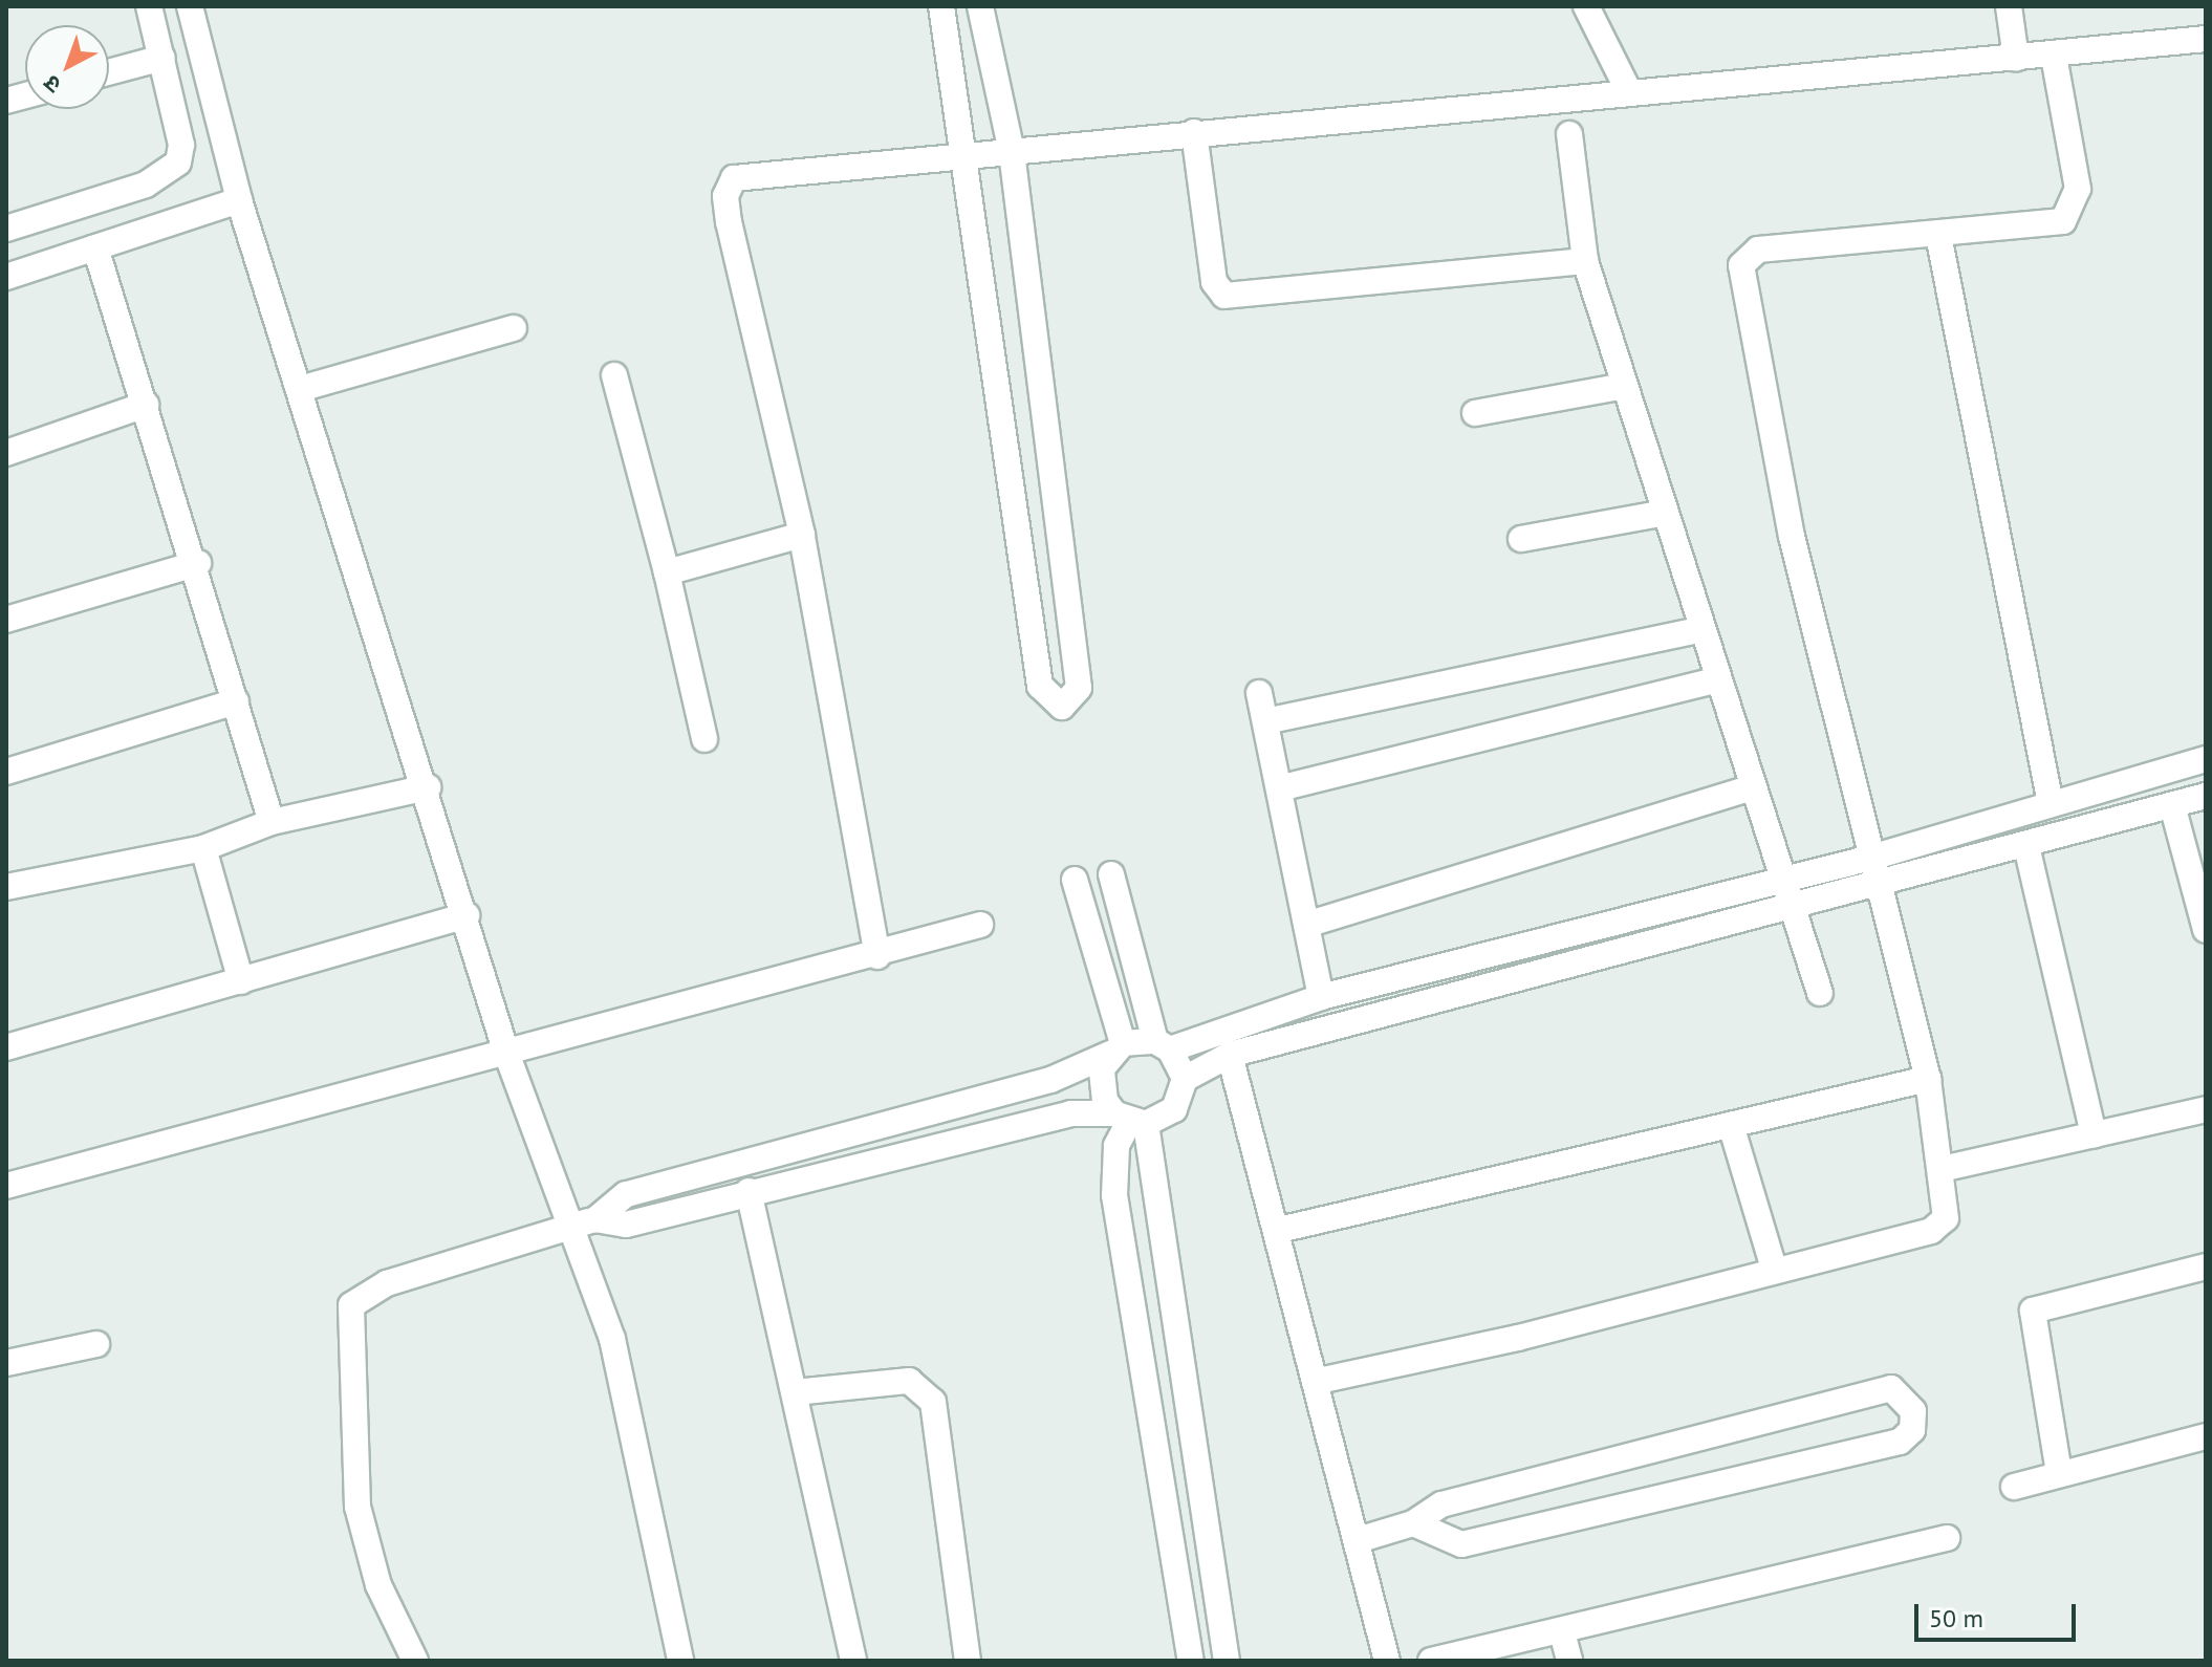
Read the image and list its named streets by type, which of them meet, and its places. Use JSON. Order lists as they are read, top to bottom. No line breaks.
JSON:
{"scale_bar":"50 m","north":"bottom left"}
